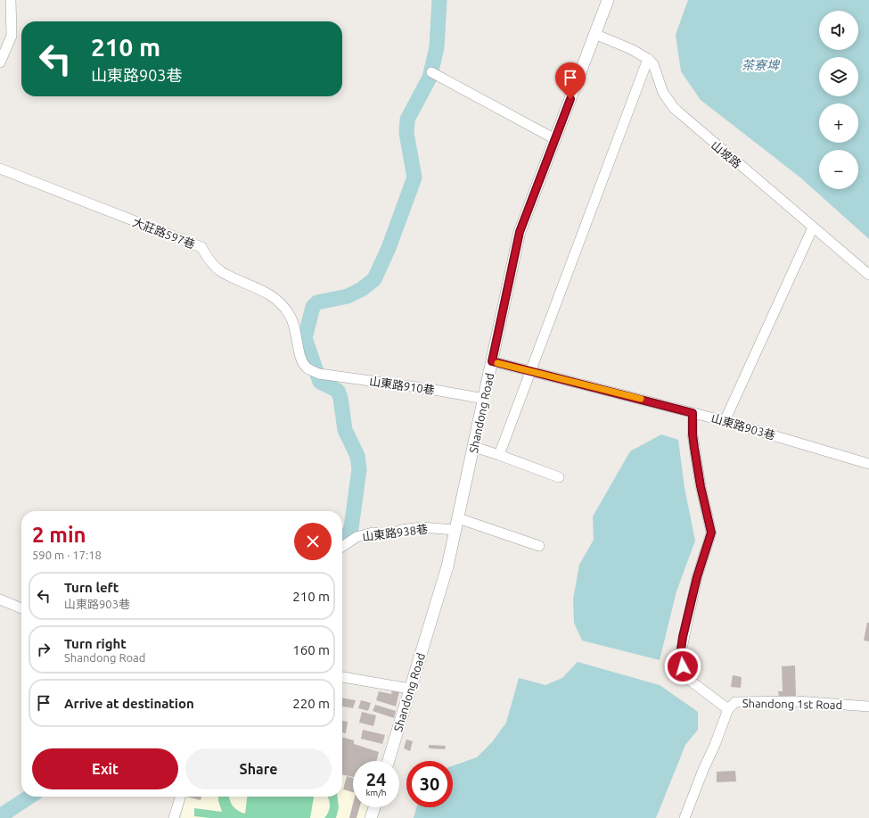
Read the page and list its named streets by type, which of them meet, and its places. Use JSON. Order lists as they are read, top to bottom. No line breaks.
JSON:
{"streets":{"street":["山坡路","大莊路597巷","山東路910巷","Shandong Road","山東路903巷","山東路938巷","Shandong 1st Road"]},"crossings":[["大莊路597巷","山東路910巷"],["山東路910巷","Shandong Road"],["Shandong Road","山東路903巷"],["Shandong Road","山東路938巷"]],"water":["茶寮埤"],"page":{"map_buttons":["+","−"],"turn":["210 m","山東路903巷"],"heading":["2 min","590 m · 17:18"],"list":[{"name":"Turn left","note":"山東路903巷","value":"210 m"},{"name":"Turn right","note":"Shandong Road","value":"160 m"},{"name":"Arrive at destination","value":"220 m"}],"buttons":["Exit","Share"],"speed":"24 km/h","limit":"30"}}
